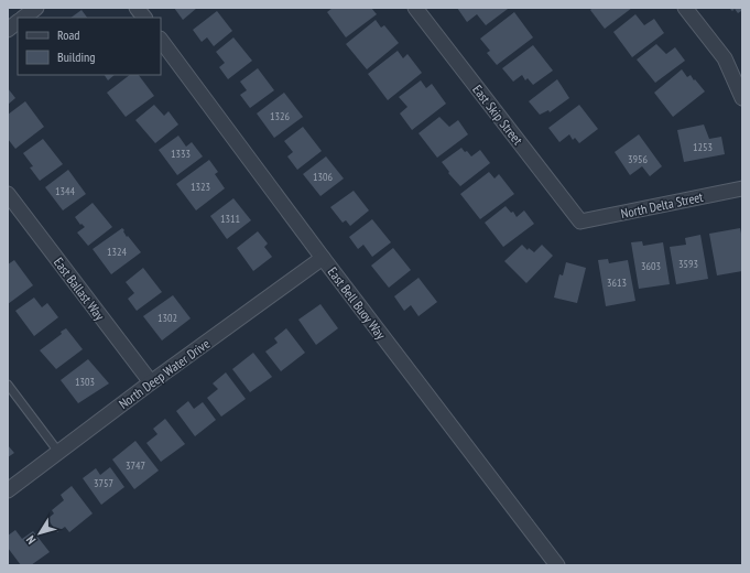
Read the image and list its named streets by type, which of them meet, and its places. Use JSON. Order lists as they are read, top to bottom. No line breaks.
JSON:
{"streets":{"street":["East Skip Street","North Delta Street","East Ballast Way","East Bell Buoy Way","North Deep Water Drive"]},"crossings":[["East Skip Street","North Delta Street"],["East Ballast Way","North Deep Water Drive"],["East Bell Buoy Way","North Deep Water Drive"]],"house_numbers":["1326","1253","1333","3956","1306","1323","1344","1311","1324","3593","3603","3613","1302","1303","3747","3757"],"legend":["Road","Building"],"north":"bottom left"}
